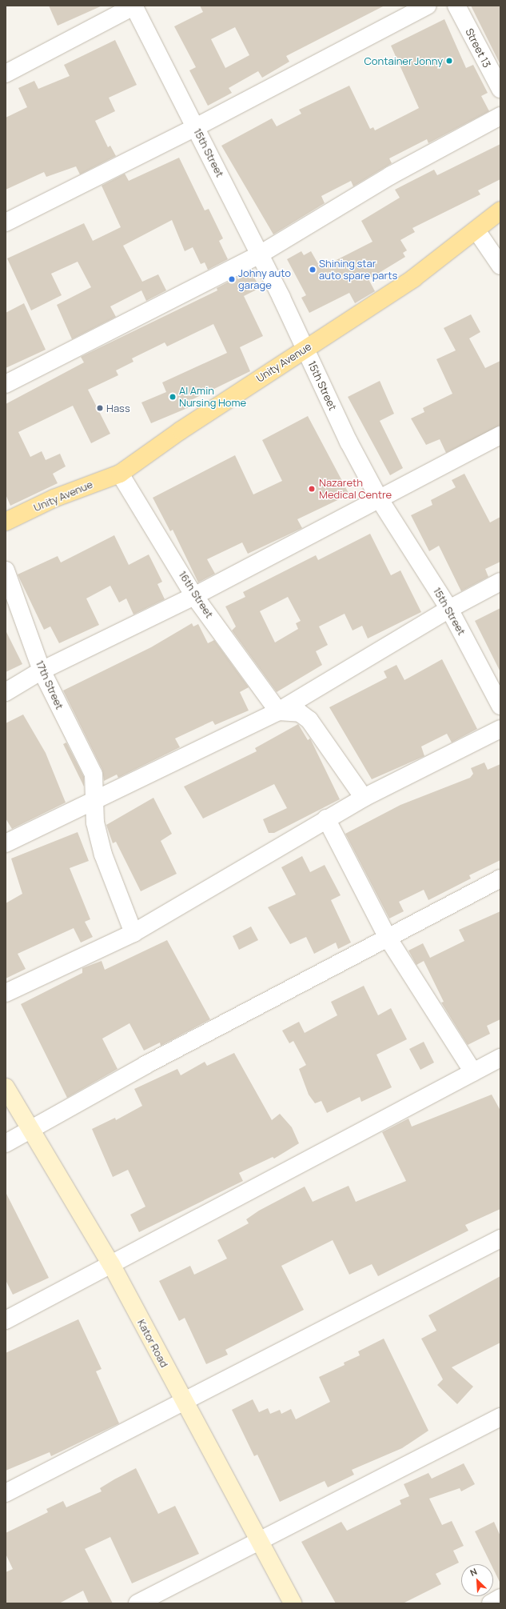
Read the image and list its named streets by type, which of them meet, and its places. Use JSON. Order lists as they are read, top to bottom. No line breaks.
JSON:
{"streets":{"main road":["Unity Avenue","Kator Road"],"street":["Street 13","15th Street","16th Street","17th Street"]},"crossings":[["15th Street","Unity Avenue"],["Unity Avenue","16th Street"]],"places":["Container Jonny","Shining star auto spare parts","Johny auto garage","Al Amin Nursing Home","Hass","Nazareth Medical Centre"],"north":"top left"}
